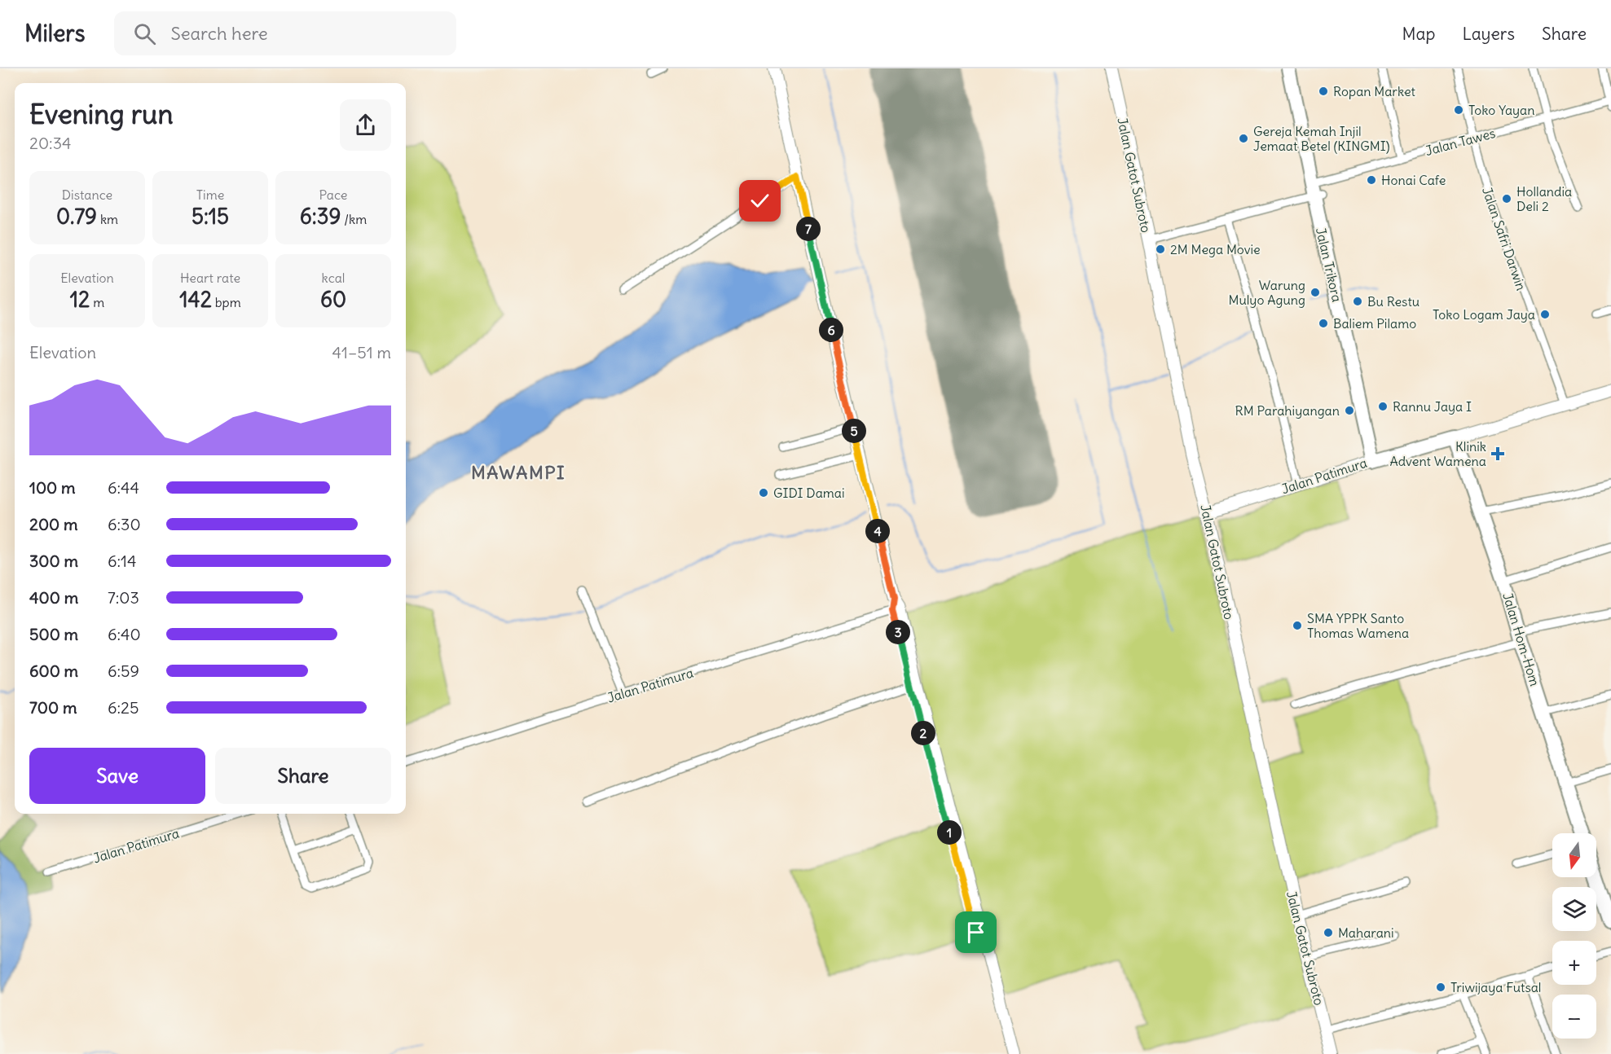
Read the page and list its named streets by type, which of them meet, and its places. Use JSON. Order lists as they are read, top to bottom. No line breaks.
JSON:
{"streets":{"highway":["Jalan Trikora","Jalan Patimura","Jalan Hom-Hom"],"main road":["Jalan Gatot Subroto"],"street":["Jalan Tawes","Jalan Safri Darwin"]},"crossings":[["Jalan Tawes","Jalan Gatot Subroto"],["Jalan Tawes","Jalan Safri Darwin"],["Jalan Tawes","Jalan Trikora"],["Jalan Gatot Subroto","Jalan Patimura"],["Jalan Safri Darwin","Jalan Patimura"],["Jalan Trikora","Jalan Patimura"],["Jalan Patimura","Jalan Hom-Hom"]],"districts":["MAWAMPI"],"places":{"other":["Ropan Market","Toko Yayan","Gereja Kemah Injil Jemaat Betel (KINGMI)","Honai Cafe","Hollandia Deli 2","2M Mega Movie","Warung Mulyo Agung","Bu Restu","Toko Logam Jaya","Baliem Pilamo","Rannu Jaya I","RM Parahiyangan","GIDI Damai","SMA YPPK Santo Thomas Wamena","Maharani","Triwijaya Futsal"],"health":["Klinik Advent Wamena"]},"north":"bottom","page":{"header":"Milers","search":"Search here","nav":["Map","Layers","Share"],"heading":["Evening run","20:34"],"stats":[["Distance","0.79 km"],["Time","5:15"],["Pace","6:39 /km"],["Elevation","12 m"],["Heart rate","142 bpm"],["kcal","60"]],"pins":["7","6","5","4","3","2","1"],"chart":["Elevation","41–51 m"],"list":[{"name":"100 m","note":"6:44"},{"name":"200 m","note":"6:30"},{"name":"300 m","note":"6:14"},{"name":"400 m","note":"7:03"},{"name":"500 m","note":"6:40"},{"name":"600 m","note":"6:59"},{"name":"700 m","note":"6:25"}],"buttons":["Save","Share"],"map_buttons":["+","−"]}}
